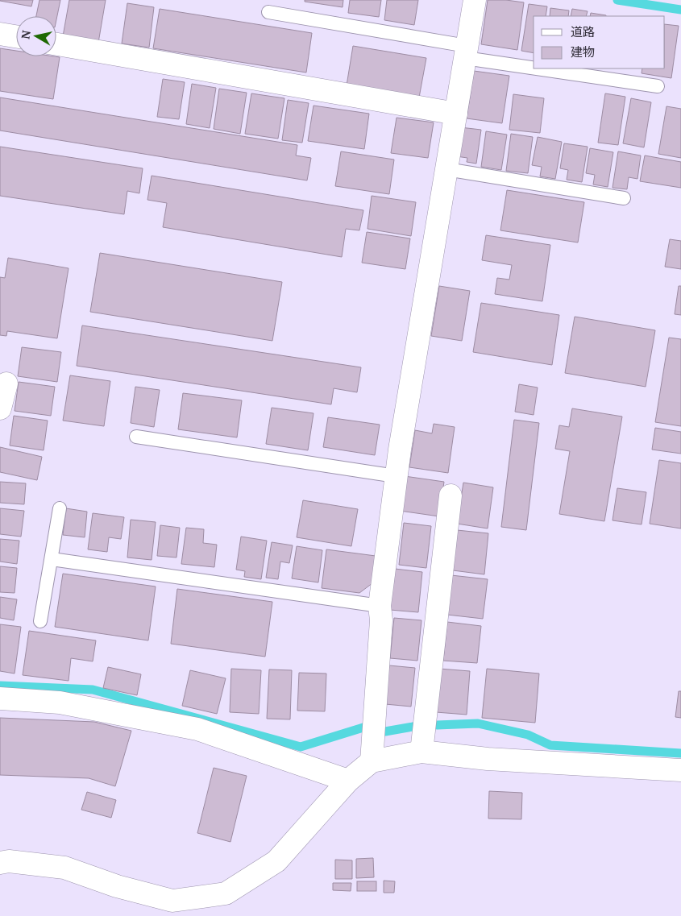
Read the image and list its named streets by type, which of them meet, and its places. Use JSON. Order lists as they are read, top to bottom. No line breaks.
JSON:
{"legend":["道路","建物"],"north":"left"}
